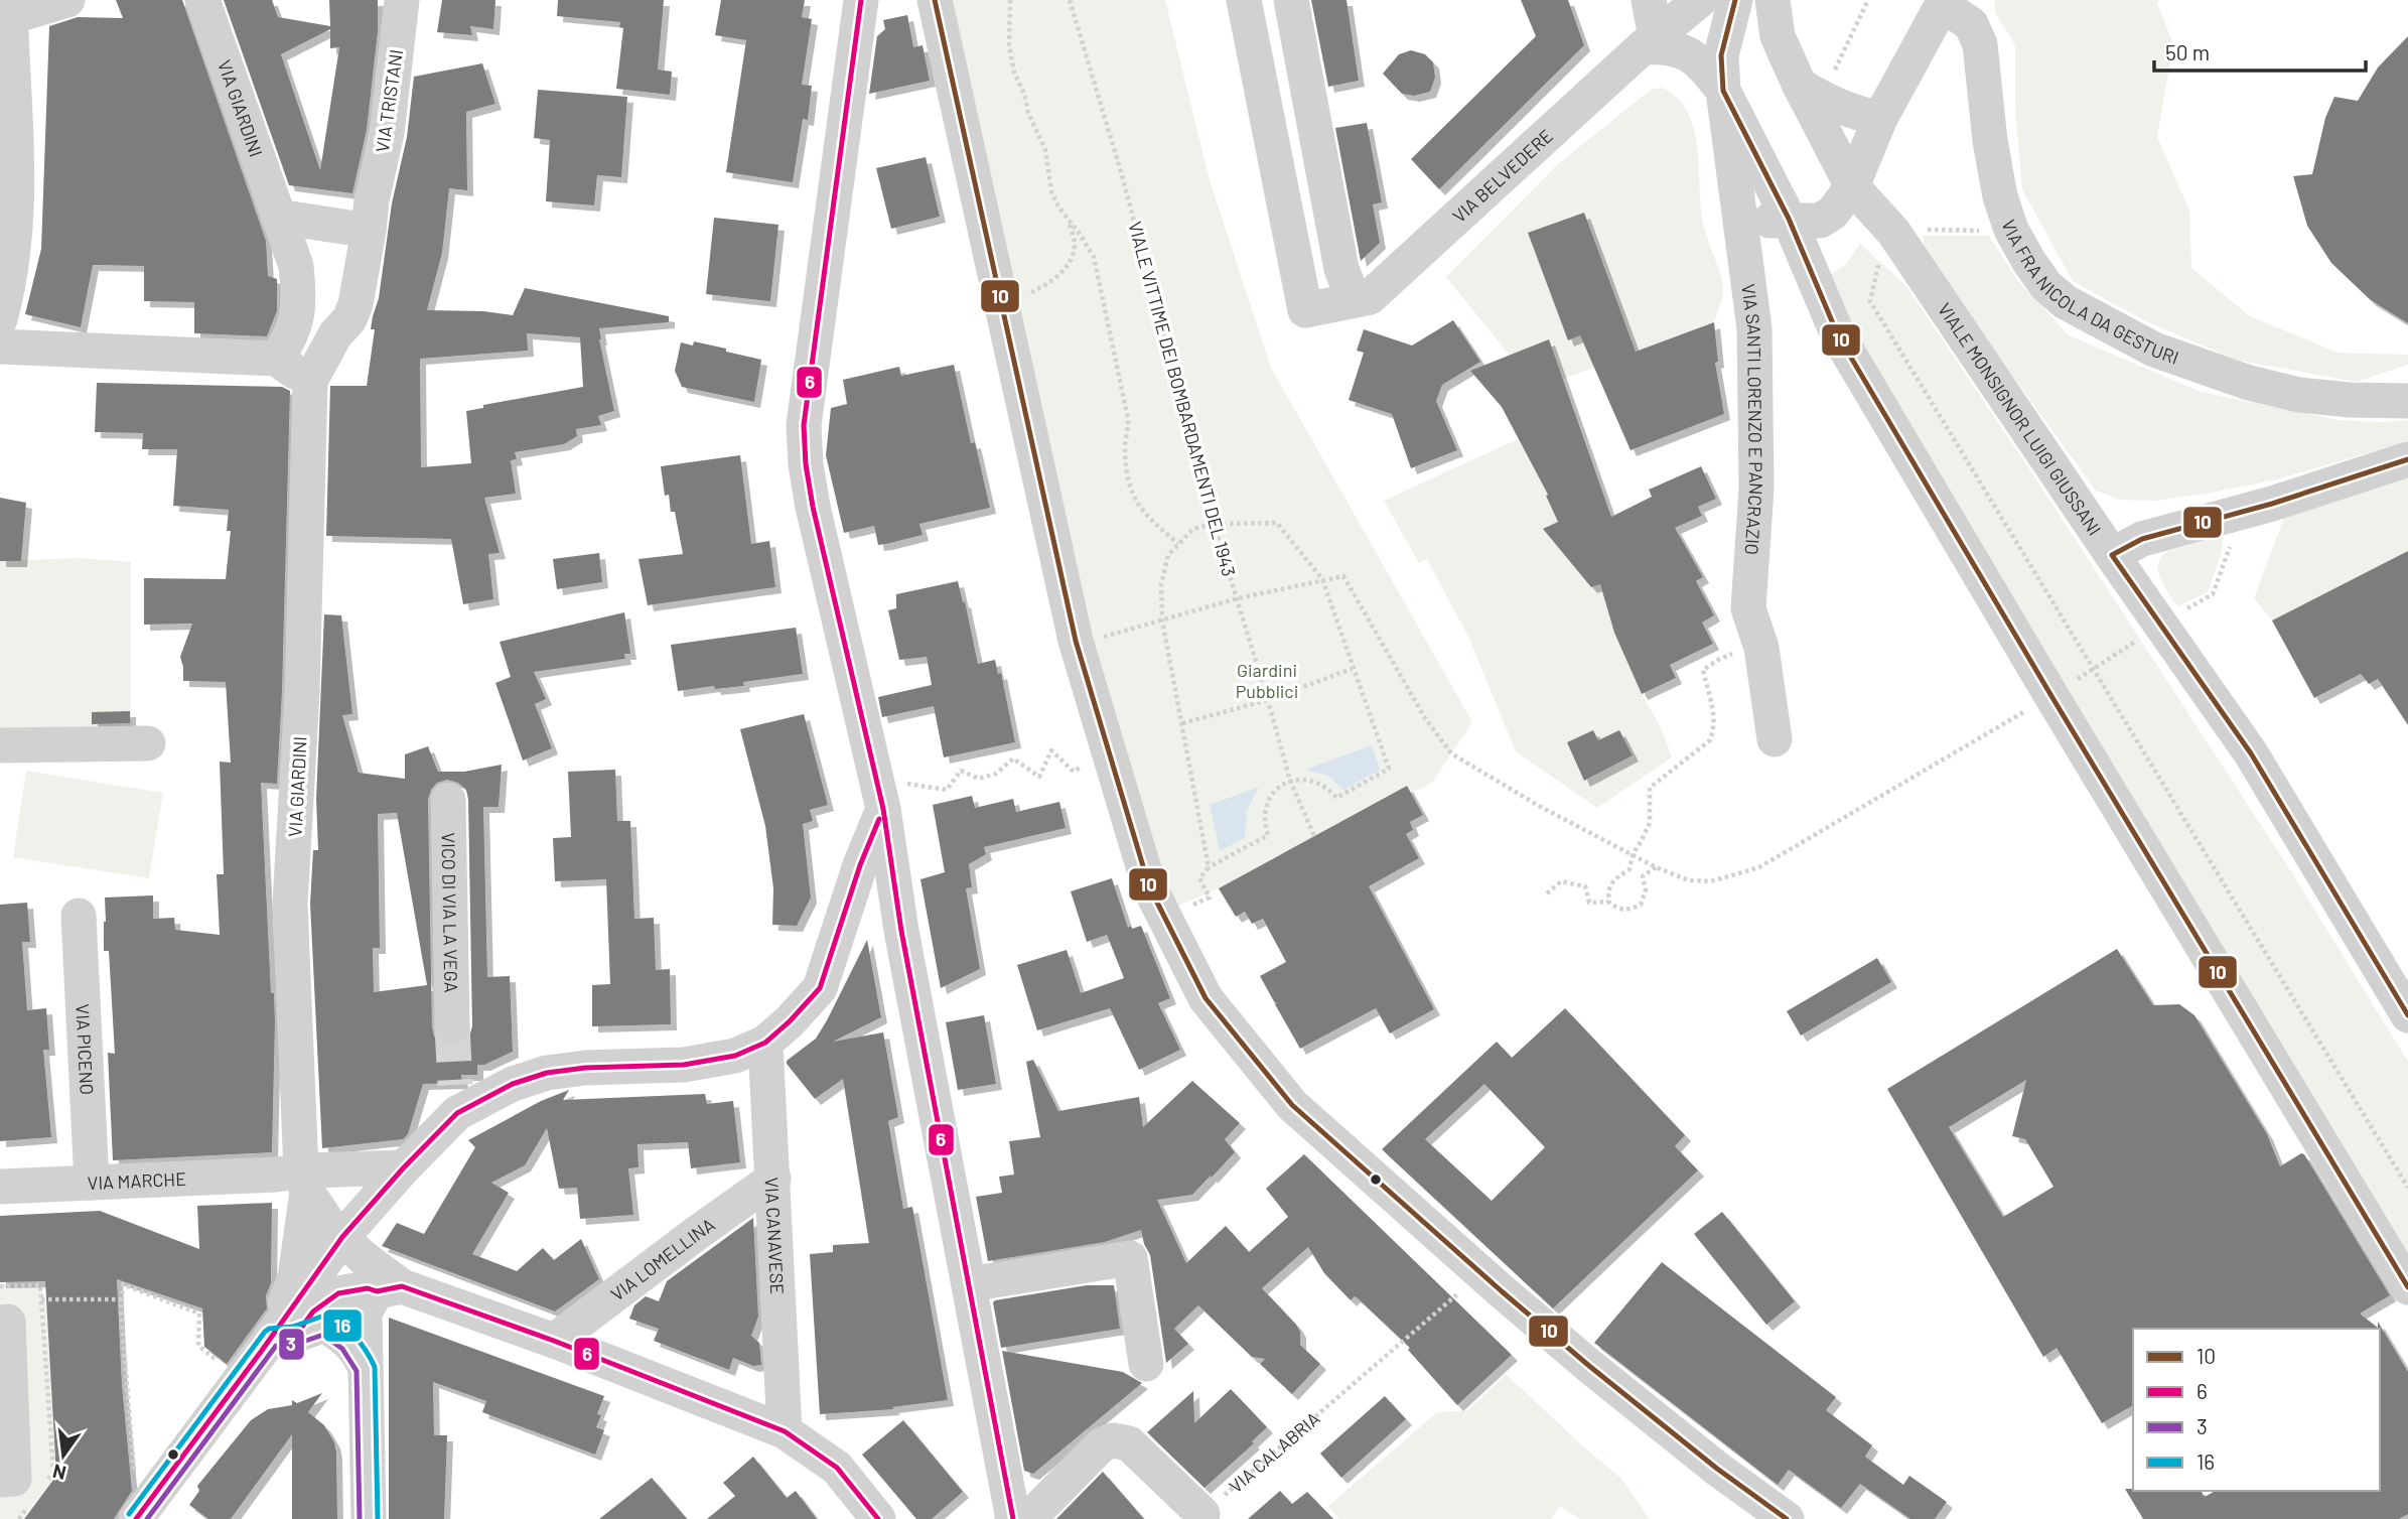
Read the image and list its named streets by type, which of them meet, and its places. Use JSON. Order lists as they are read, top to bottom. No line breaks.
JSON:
{"streets":{"street":["VIA TRISTANI","VIA GIARDINI","VIA BELVEDERE","VIA FRA NICOLA DA GESTURI","VIA SANTI LORENZO E PANCRAZIO","VIALE MONSIGNOR LUIGI GIUSSANI","VICO DI VIA LA VEGA","VIA PICENO","VIA MARCHE","VIA CANAVESE","VIA LOMELLINA"],"path":["VIALE VITTIME DEI BOMBARDAMENTI DEL 1943","VIA CALABRIA"]},"crossings":[["VIA GIARDINI","VIA MARCHE"],["VIA BELVEDERE","VIA SANTI LORENZO E PANCRAZIO"],["VIA PICENO","VIA MARCHE"],["VIA CANAVESE","VIA LOMELLINA"]],"parks":["Giardini Pubblici"],"lines":["transit line 10","transit line 6","transit line 16","transit line 3"],"legend":["10","6","3","16"],"scale_bar":"50 m","north":"bottom"}
